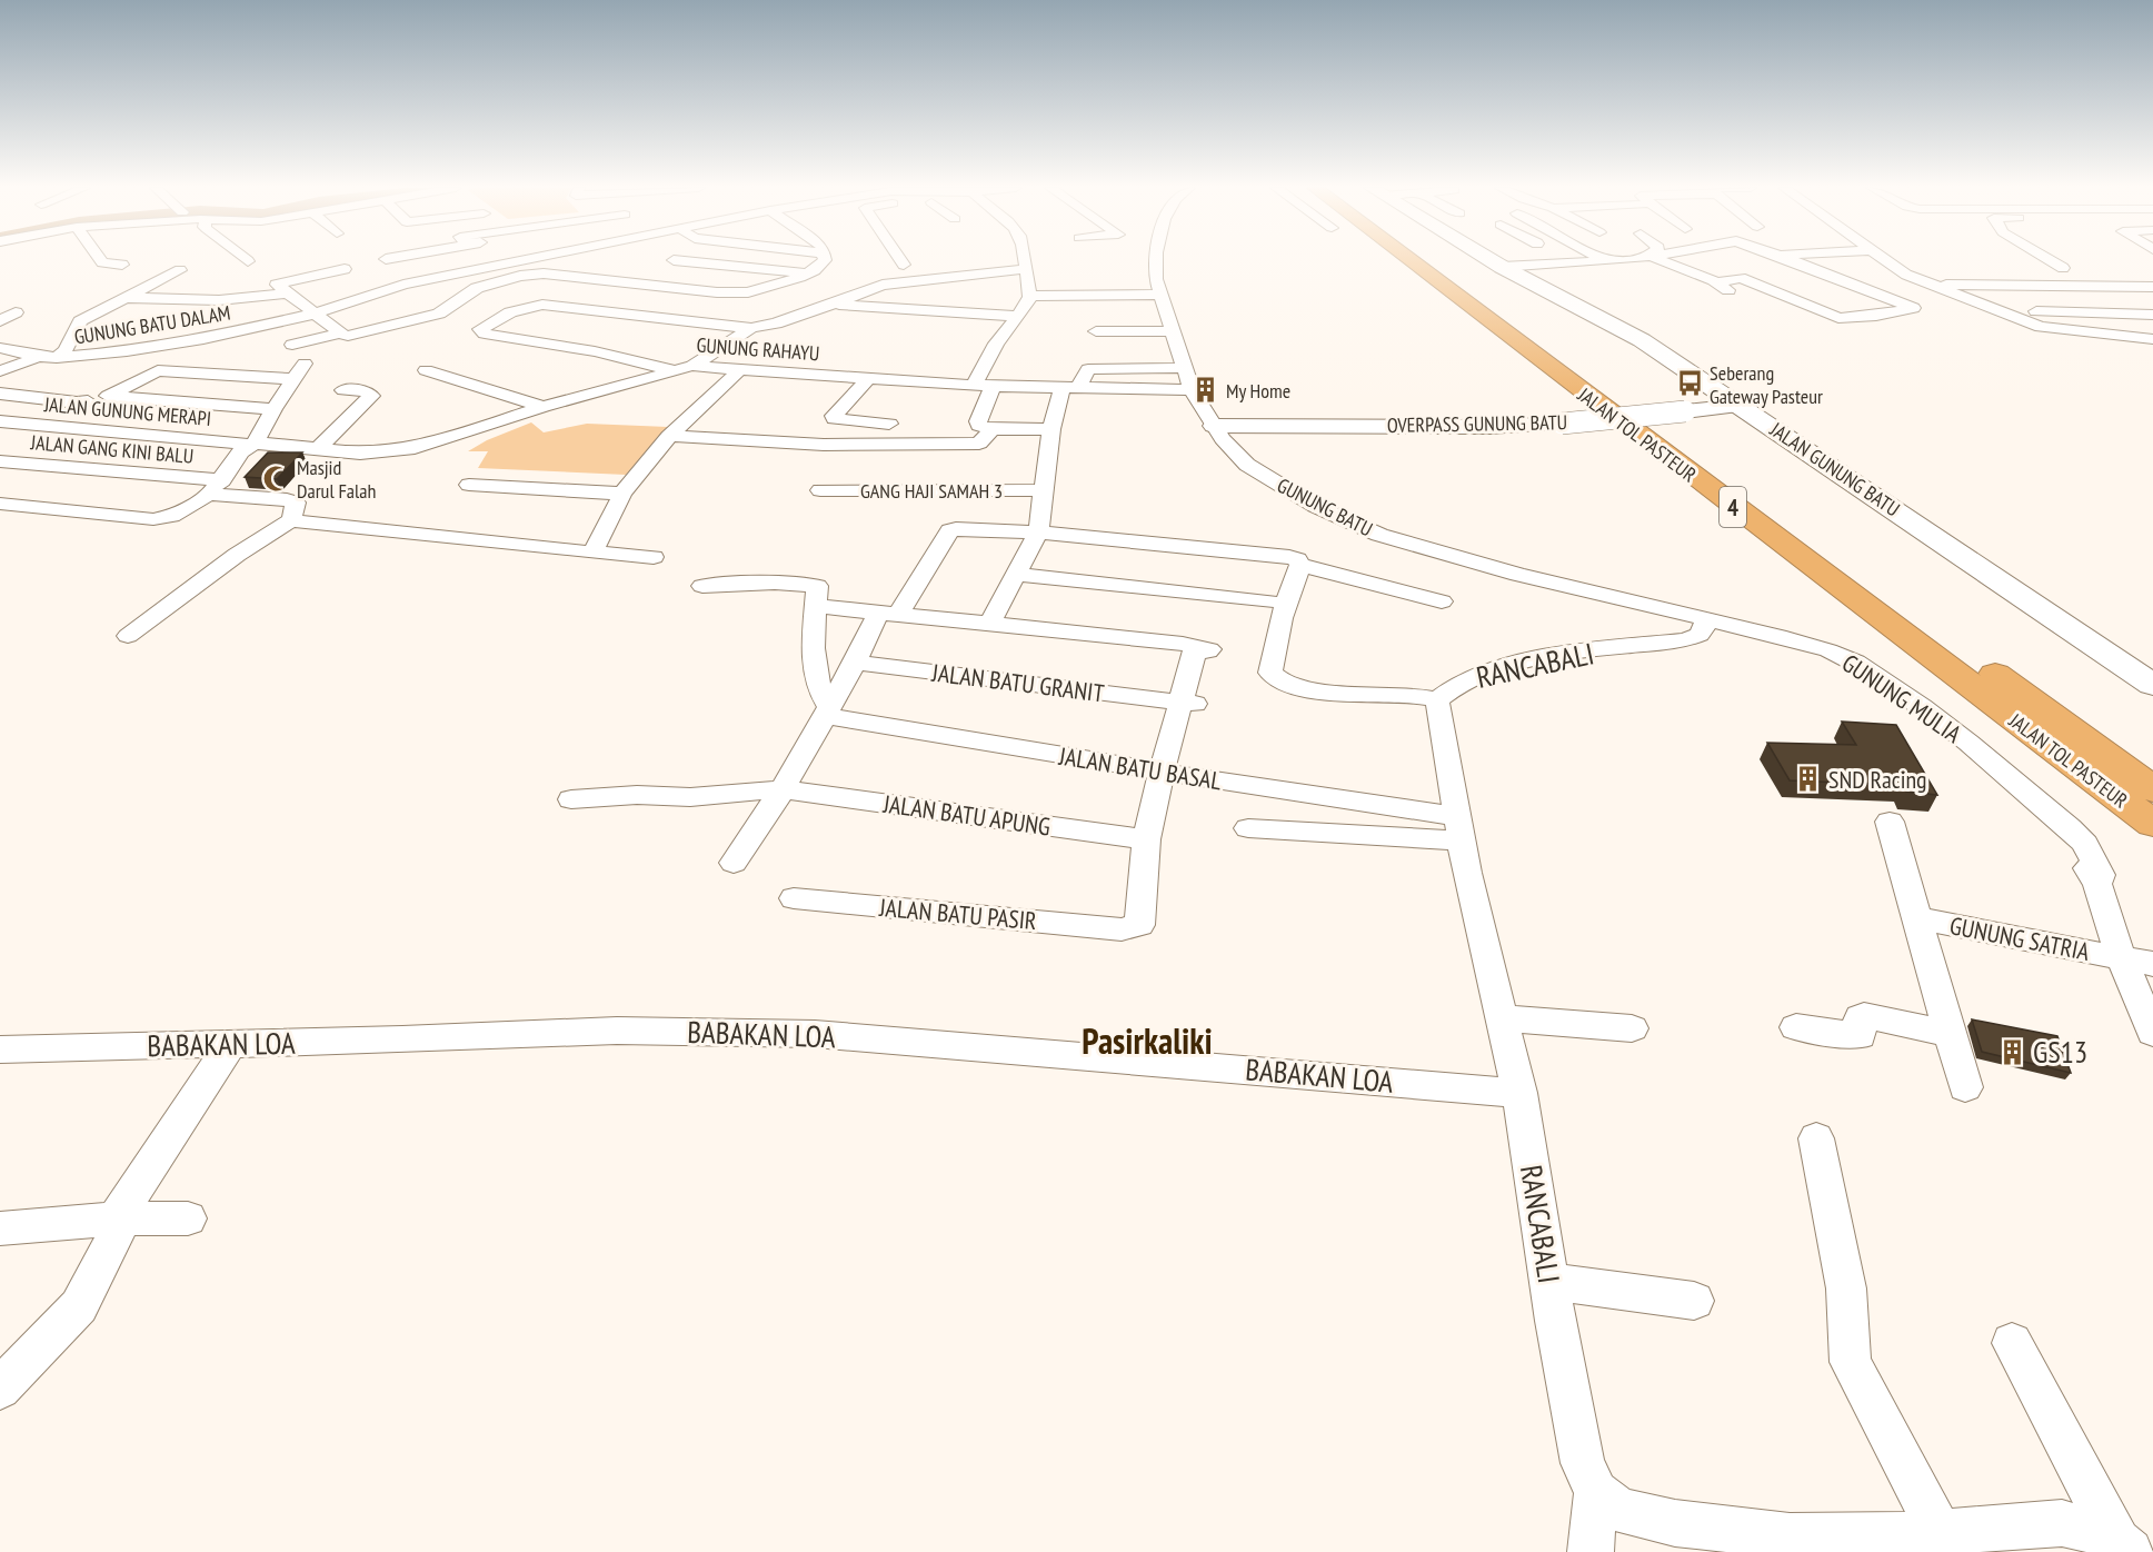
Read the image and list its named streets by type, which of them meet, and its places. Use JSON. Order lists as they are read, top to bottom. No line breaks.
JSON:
{"streets":{"highway":["JALAN TOL PASTEUR","4"],"main road":["JALAN GUNUNG BATU"],"street":["GUNUNG BATU DALAM","GUNUNG RAHAYU","JALAN GUNUNG MERAPI","OVERPASS GUNUNG BATU","JALAN GANG KINI BALU","GANG HAJI SAMAH 3","GUNUNG BATU","RANCABALI","JALAN BATU GRANIT","GUNUNG MULIA","JALAN BATU BASAL","JALAN BATU APUNG","JALAN BATU PASIR","GUNUNG SATRIA","BABAKAN LOA"]},"crossings":[["GUNUNG RAHAYU","JALAN GUNUNG MERAPI"],["GUNUNG RAHAYU","GUNUNG BATU"],["OVERPASS GUNUNG BATU","JALAN GUNUNG BATU"],["OVERPASS GUNUNG BATU","GUNUNG BATU"],["GUNUNG BATU","RANCABALI"],["GUNUNG BATU","GUNUNG MULIA"],["RANCABALI","GUNUNG MULIA"],["RANCABALI","JALAN BATU BASAL"],["RANCABALI","BABAKAN LOA"],["GUNUNG MULIA","GUNUNG SATRIA"],["JALAN BATU APUNG","JALAN BATU PASIR"]],"districts":["Pasirkaliki"],"places":{"bus stop":["Seberang Gateway Pasteur"],"building":["My Home","SND Racing","GS13"],"mosque":["Masjid Darul Falah"]}}
